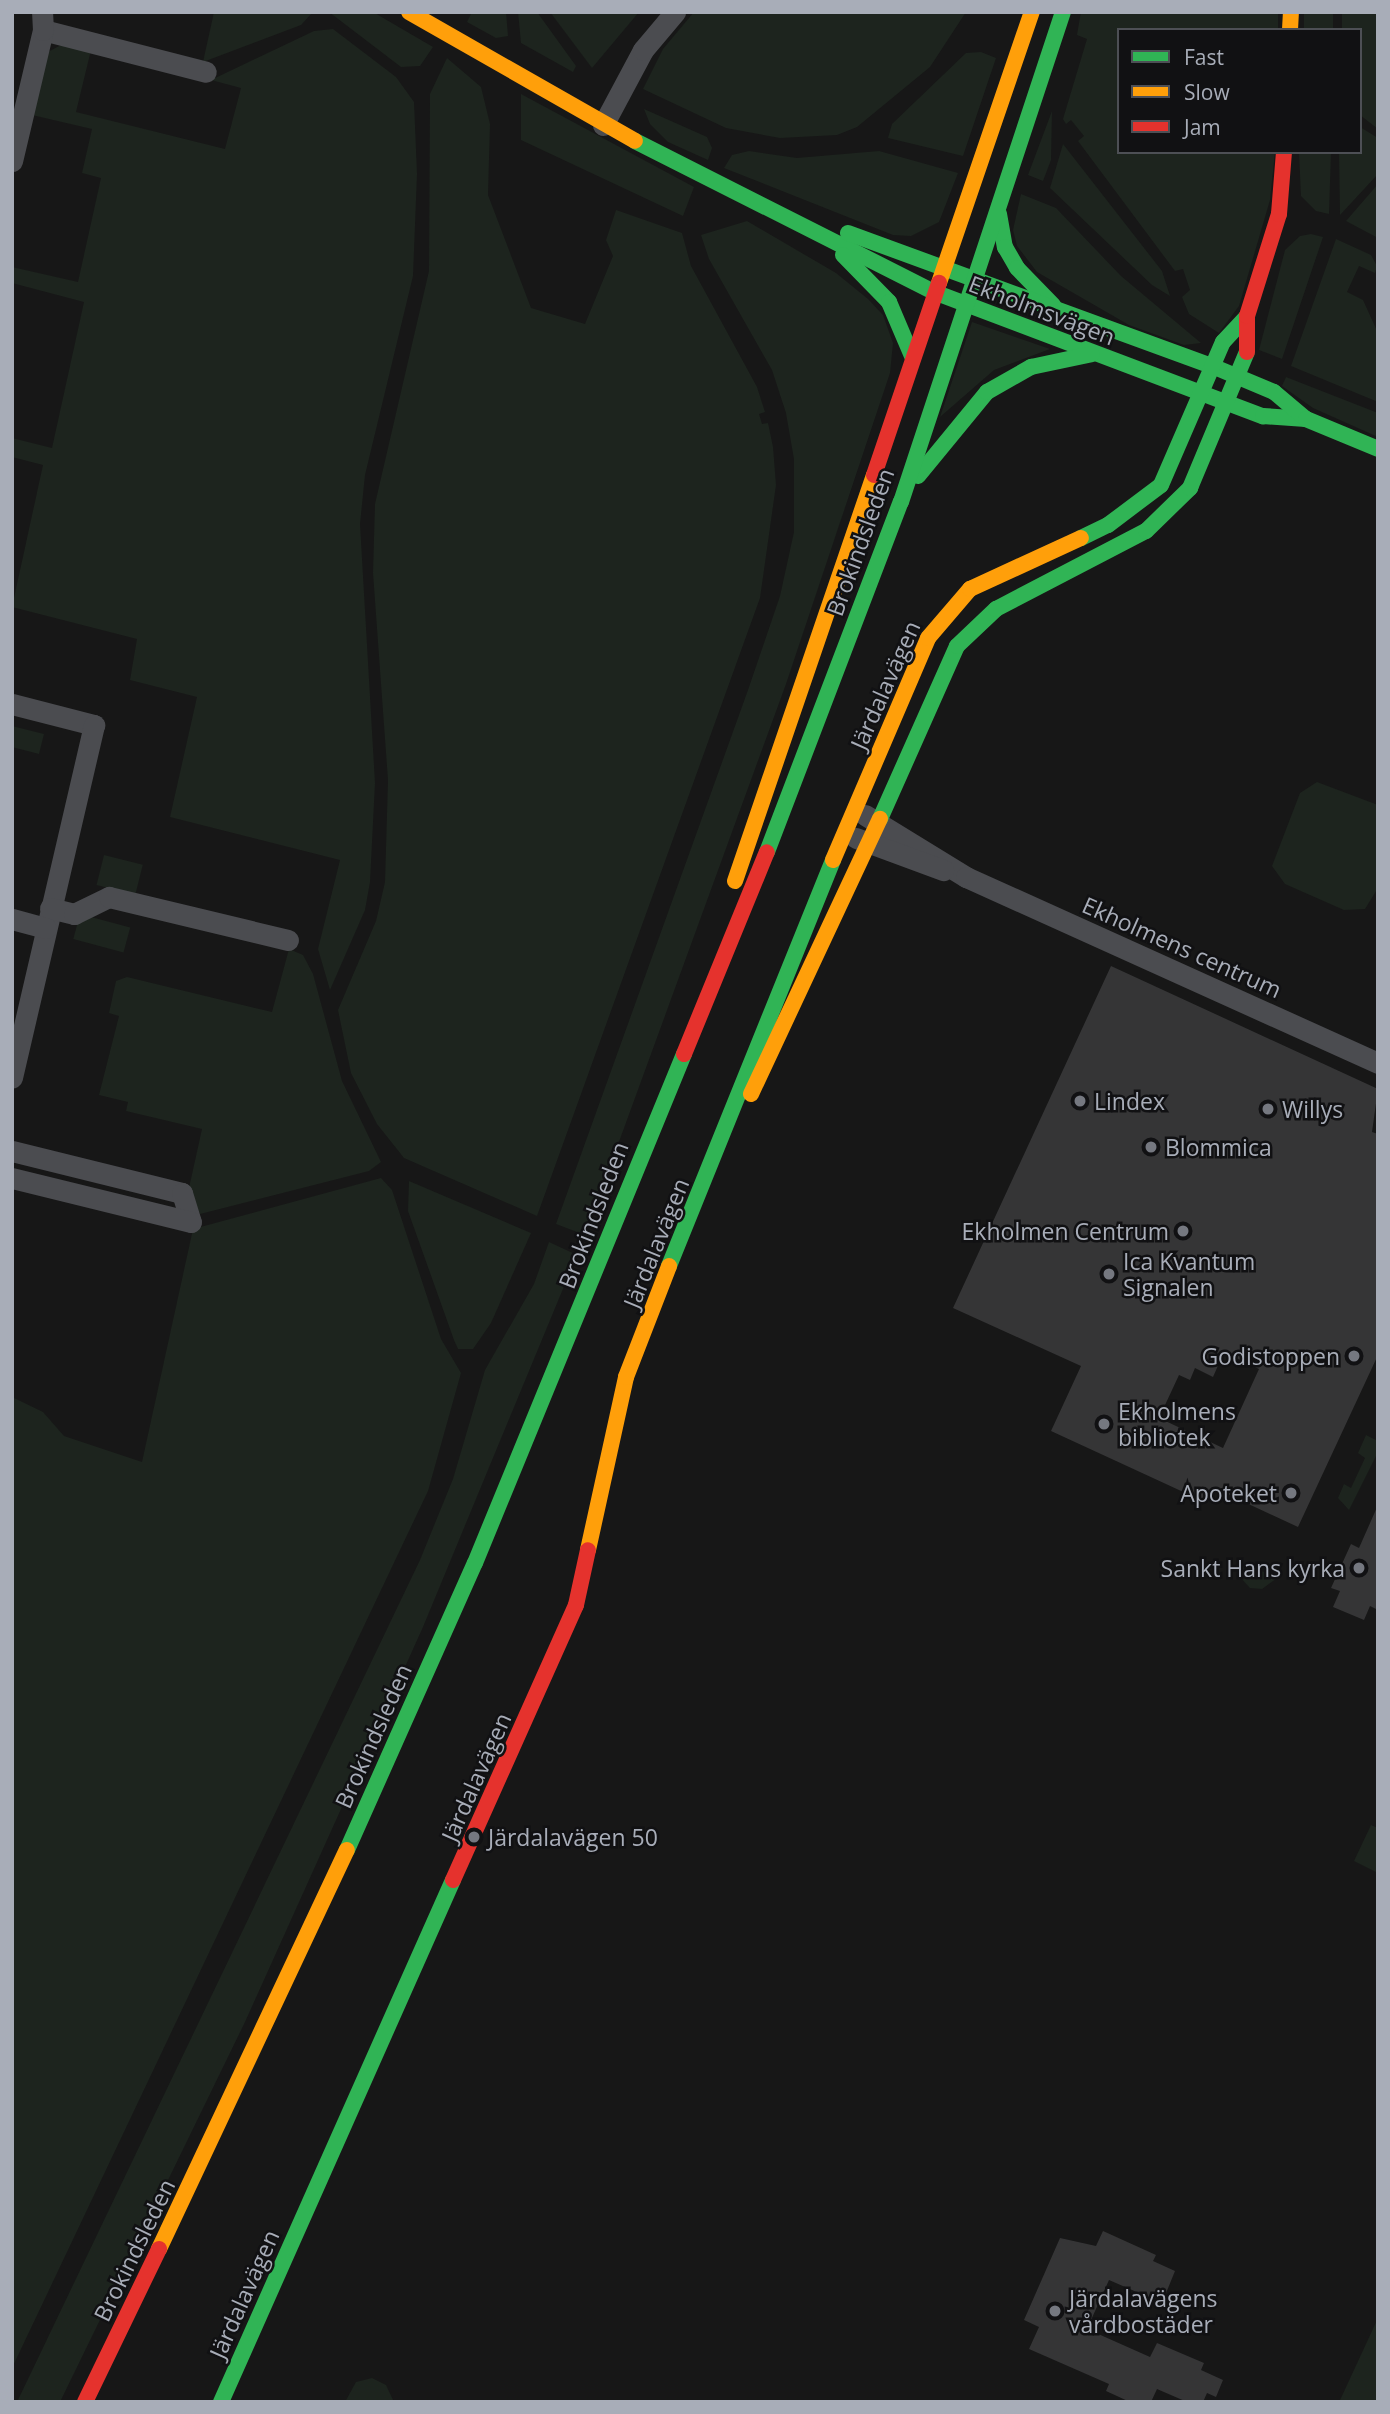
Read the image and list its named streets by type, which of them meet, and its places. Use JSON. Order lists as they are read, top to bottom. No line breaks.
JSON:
{"streets":{"street":["Ekholmsvägen","Brokindsleden","Järdalavägen","Ekholmens centrum"]},"crossings":[["Ekholmsvägen","Brokindsleden"],["Ekholmsvägen","Järdalavägen"],["Järdalavägen","Ekholmens centrum"]],"places":["Lindex","Willys","Blommica","Ekholmen Centrum","Ica Kvantum Signalen","Godistoppen","Ekholmens bibliotek","Apoteket","Sankt Hans kyrka","Järdalavägen 50","Järdalavägens vårdbostäder"],"legend":["Fast","Slow","Jam"]}
